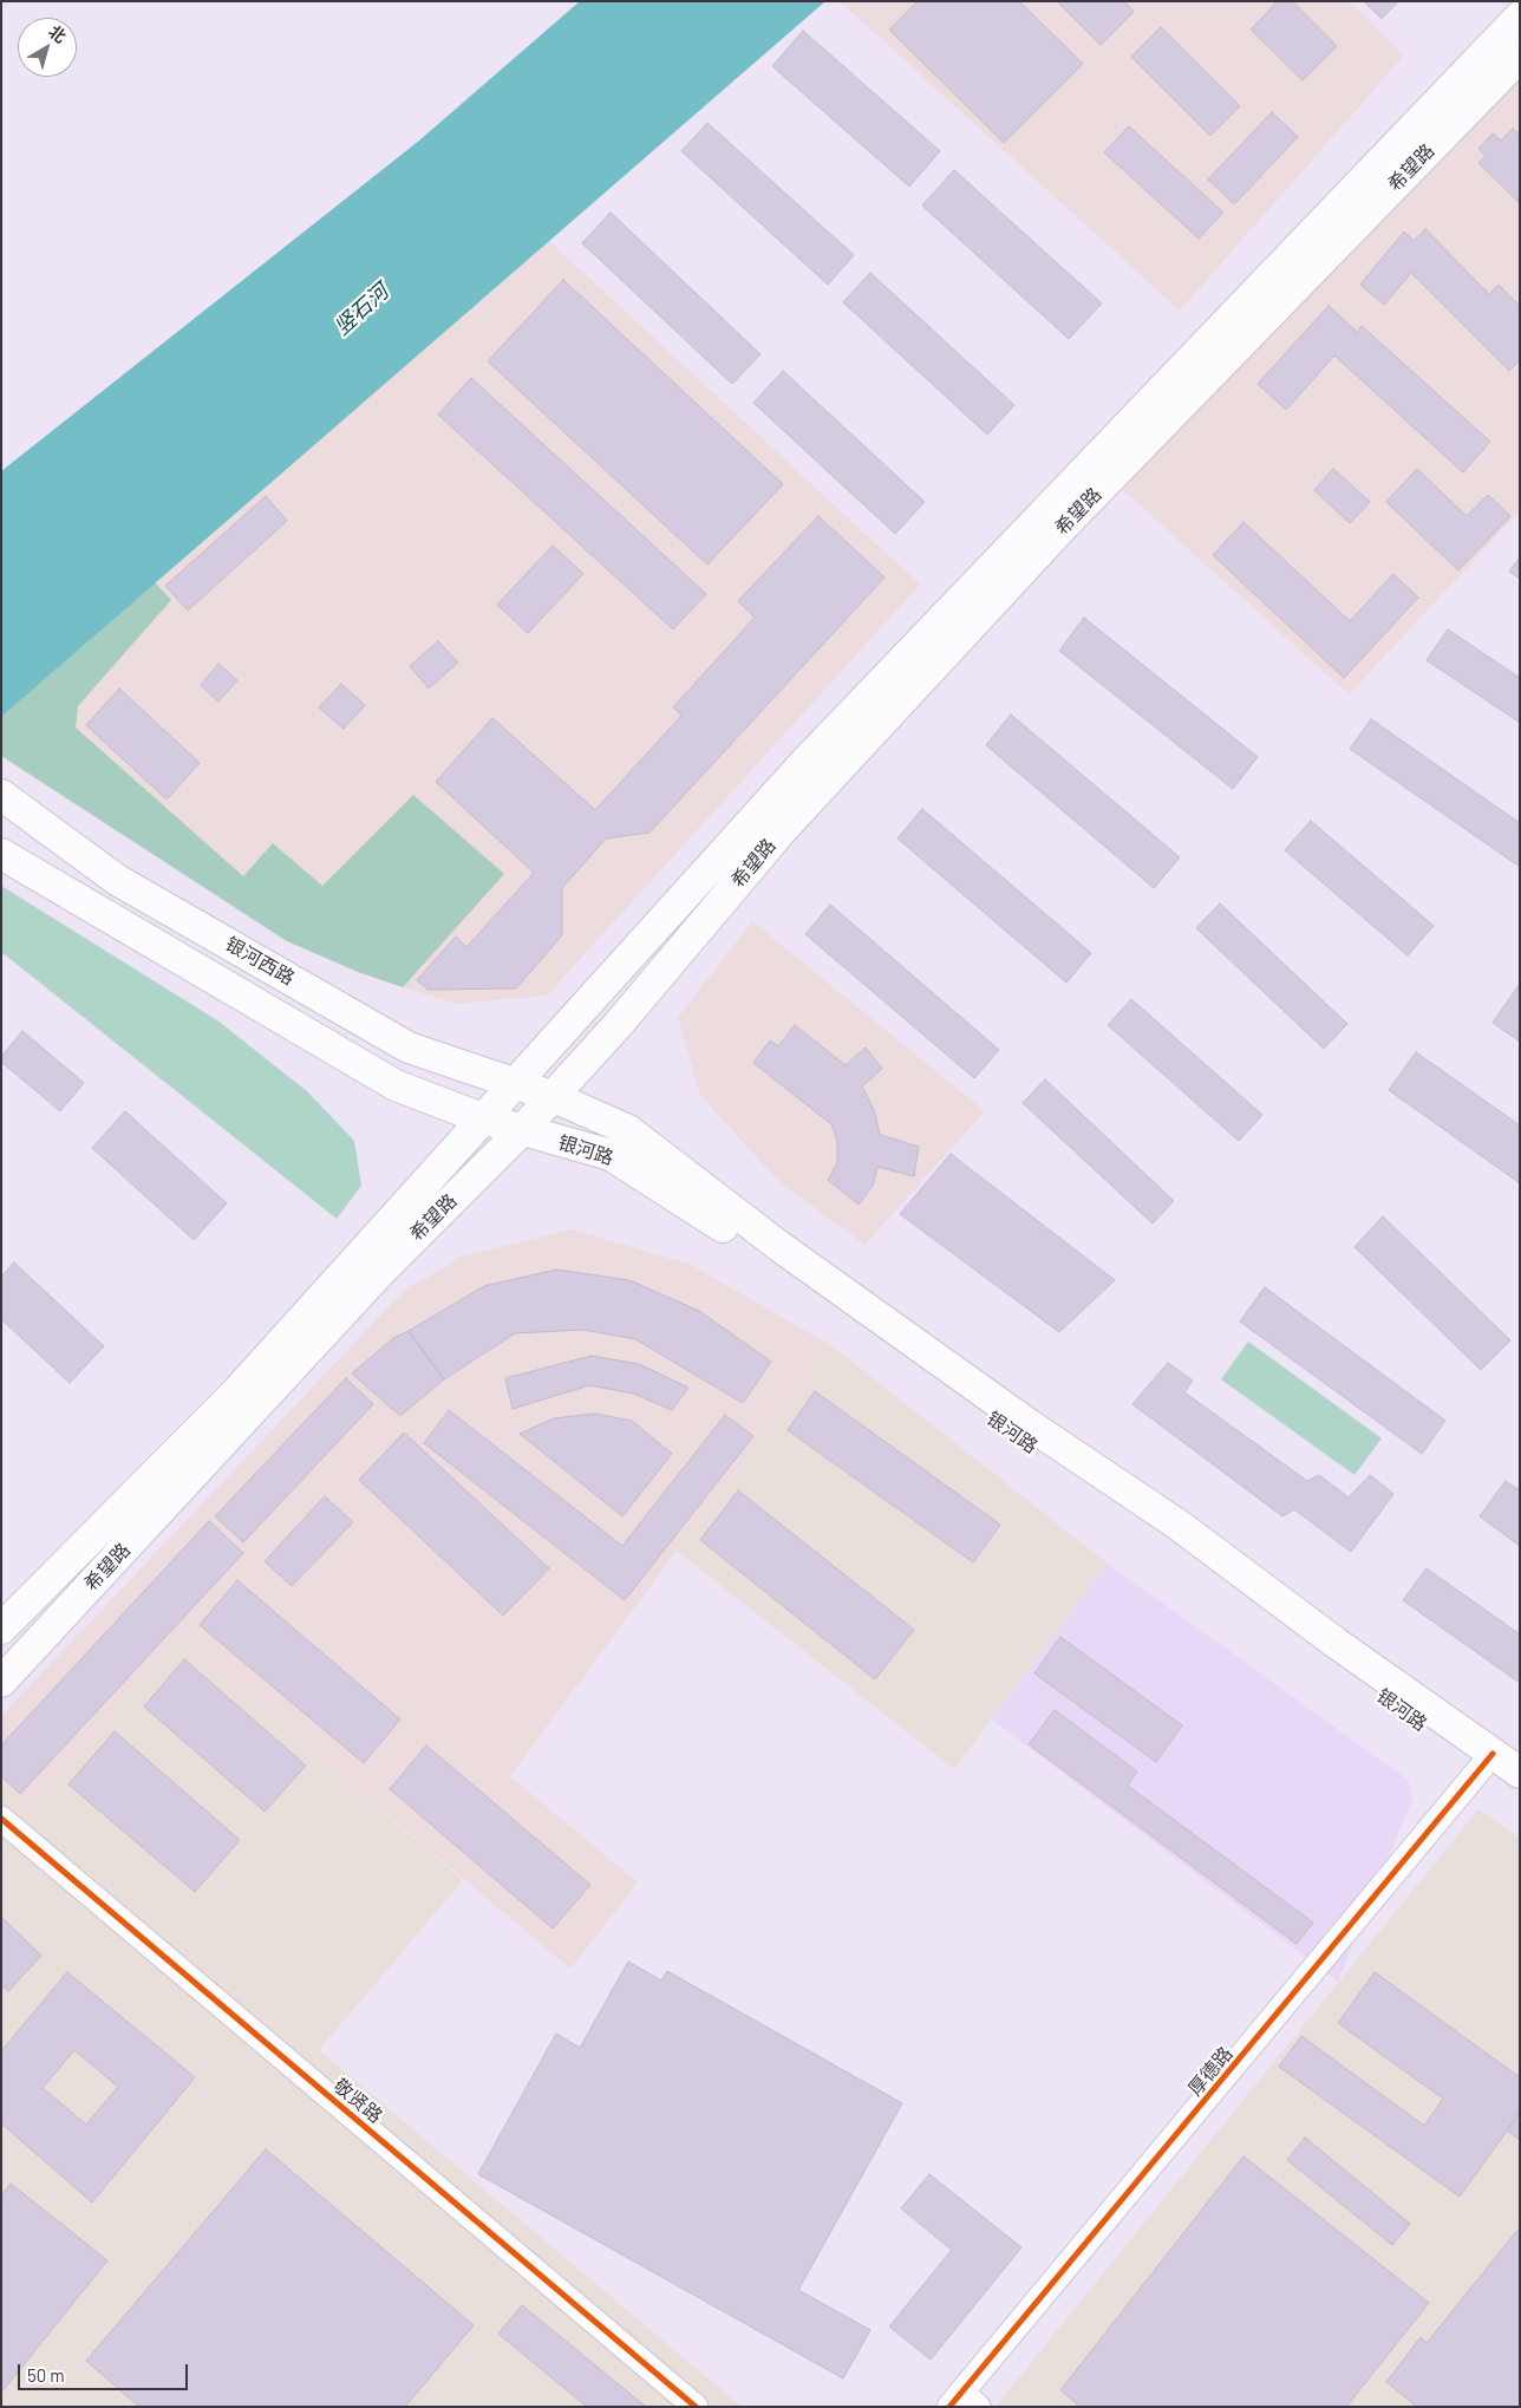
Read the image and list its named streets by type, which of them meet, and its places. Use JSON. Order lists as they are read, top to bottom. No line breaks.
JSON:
{"streets":{"main road":["希望路","银河西路","银河路"],"street":["厚德路","敬贤路"]},"crossings":[["希望路","银河西路"],["希望路","银河路"],["银河西路","银河路"],["银河路","厚德路"]],"water":["竖石河"],"scale_bar":"50 m","north":"top right"}
